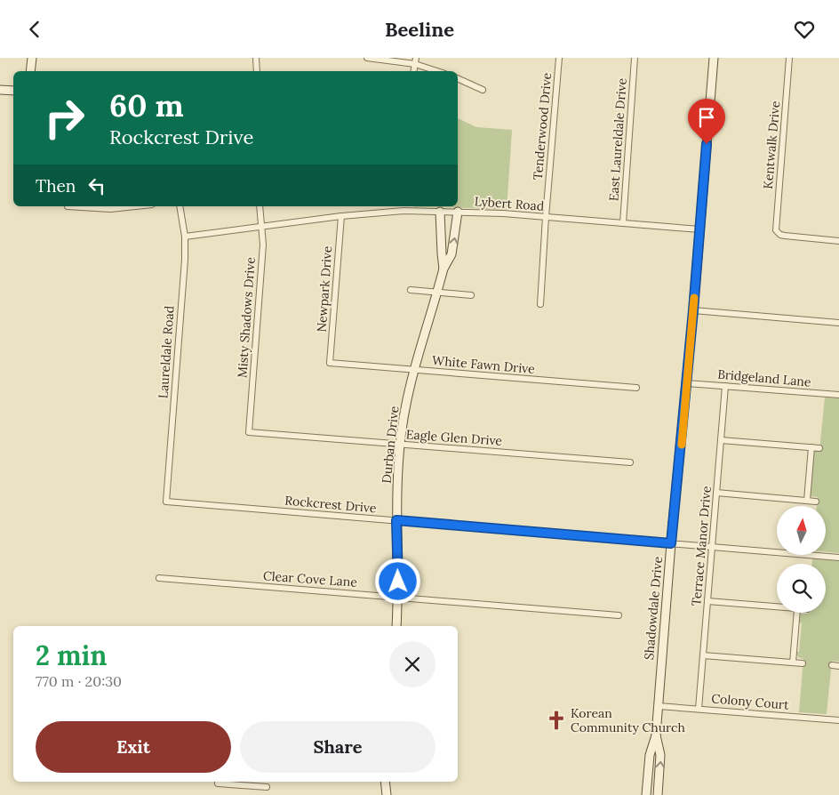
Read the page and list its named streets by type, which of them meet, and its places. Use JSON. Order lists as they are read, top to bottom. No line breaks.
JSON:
{"streets":{"street":["Tenderwood Drive","East Laureldale Drive","Kentwalk Drive","Lybert Road","Newpark Drive","Misty Shadows Drive","Laureldale Road","White Fawn Drive","Bridgeland Lane","Eagle Glen Drive","Durban Drive","Rockcrest Drive","Terrace Manor Drive","Clear Cove Lane","Shadowdale Drive","Colony Court"]},"crossings":[["Tenderwood Drive","Lybert Road"],["East Laureldale Drive","Lybert Road"],["Lybert Road","Newpark Drive"],["Lybert Road","Misty Shadows Drive"],["Lybert Road","Laureldale Road"],["Lybert Road","Durban Drive"],["Lybert Road","Shadowdale Drive"],["Newpark Drive","White Fawn Drive"],["Misty Shadows Drive","Eagle Glen Drive"],["Laureldale Road","Rockcrest Drive"],["White Fawn Drive","Durban Drive"],["Bridgeland Lane","Terrace Manor Drive"],["Bridgeland Lane","Shadowdale Drive"],["Eagle Glen Drive","Durban Drive"],["Durban Drive","Rockcrest Drive"],["Durban Drive","Clear Cove Lane"],["Rockcrest Drive","Terrace Manor Drive"],["Rockcrest Drive","Shadowdale Drive"],["Terrace Manor Drive","Colony Court"],["Shadowdale Drive","Colony Court"]],"places":{"church":["Korean Community Church"]},"north":"top","page":{"header":"Beeline","turn":["60 m","Rockcrest Drive"],"then":"Then","heading":["2 min","770 m · 20:30"],"buttons":["Exit","Share"]}}
